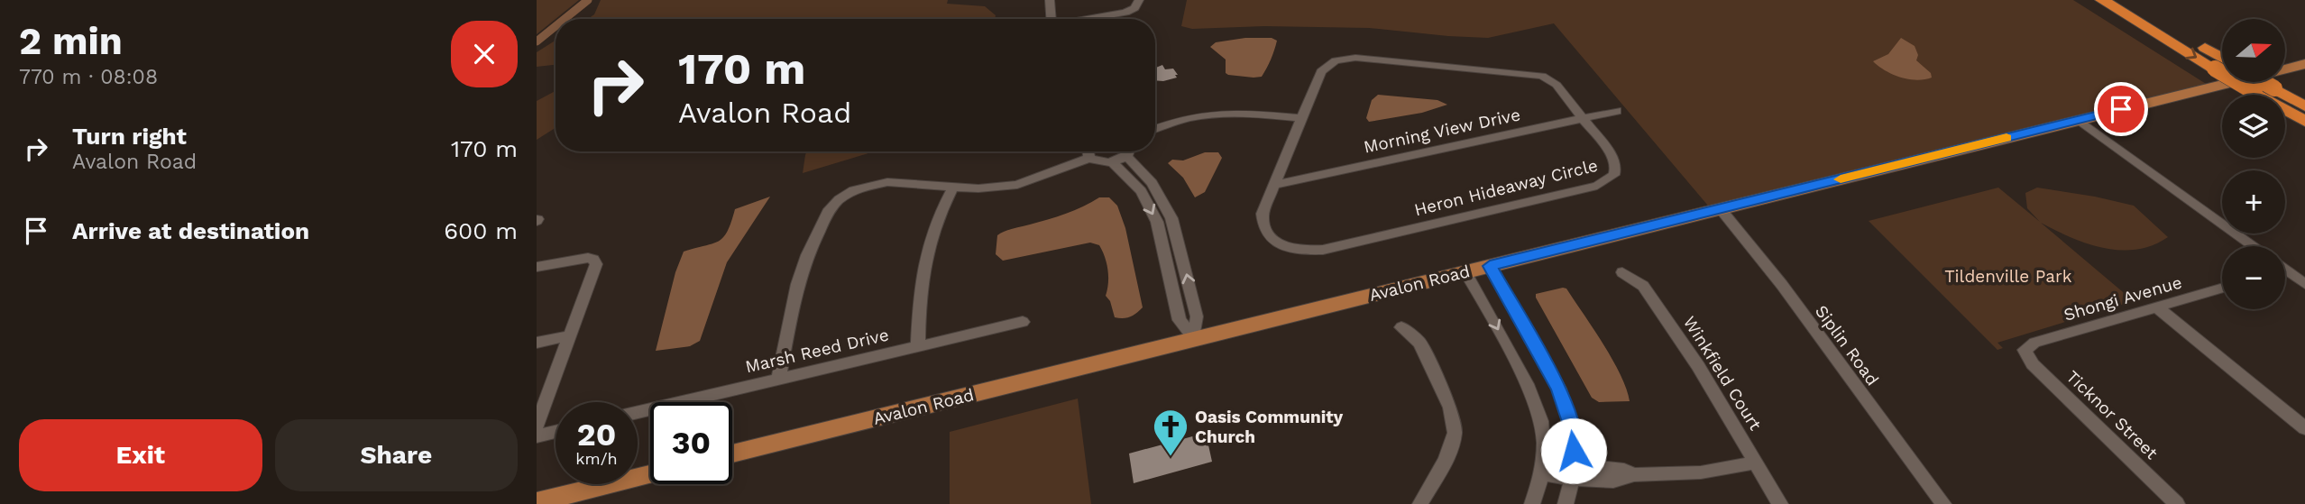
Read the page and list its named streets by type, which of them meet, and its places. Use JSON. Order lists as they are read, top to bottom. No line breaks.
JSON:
{"streets":{"main road":["Avalon Road"],"street":["Morning View Drive","Heron Hideaway Circle","Shongi Avenue","Siplin Road","Marsh Reed Drive","Winkfield Court","Ticknor Street"]},"crossings":[["Morning View Drive","Heron Hideaway Circle"],["Avalon Road","Siplin Road"],["Shongi Avenue","Ticknor Street"]],"parks":["Tildenville Park"],"places":{"church":["Oasis Community Church"]},"north":"right","page":{"heading":["2 min","770 m · 08:08"],"map_buttons":["+","−"],"turn":["170 m","Avalon Road"],"list":[{"name":"Turn right","note":"Avalon Road","value":"170 m"},{"name":"Arrive at destination","value":"600 m"}],"speed":"20 km/h","limit":"30","buttons":["Exit","Share"]}}
